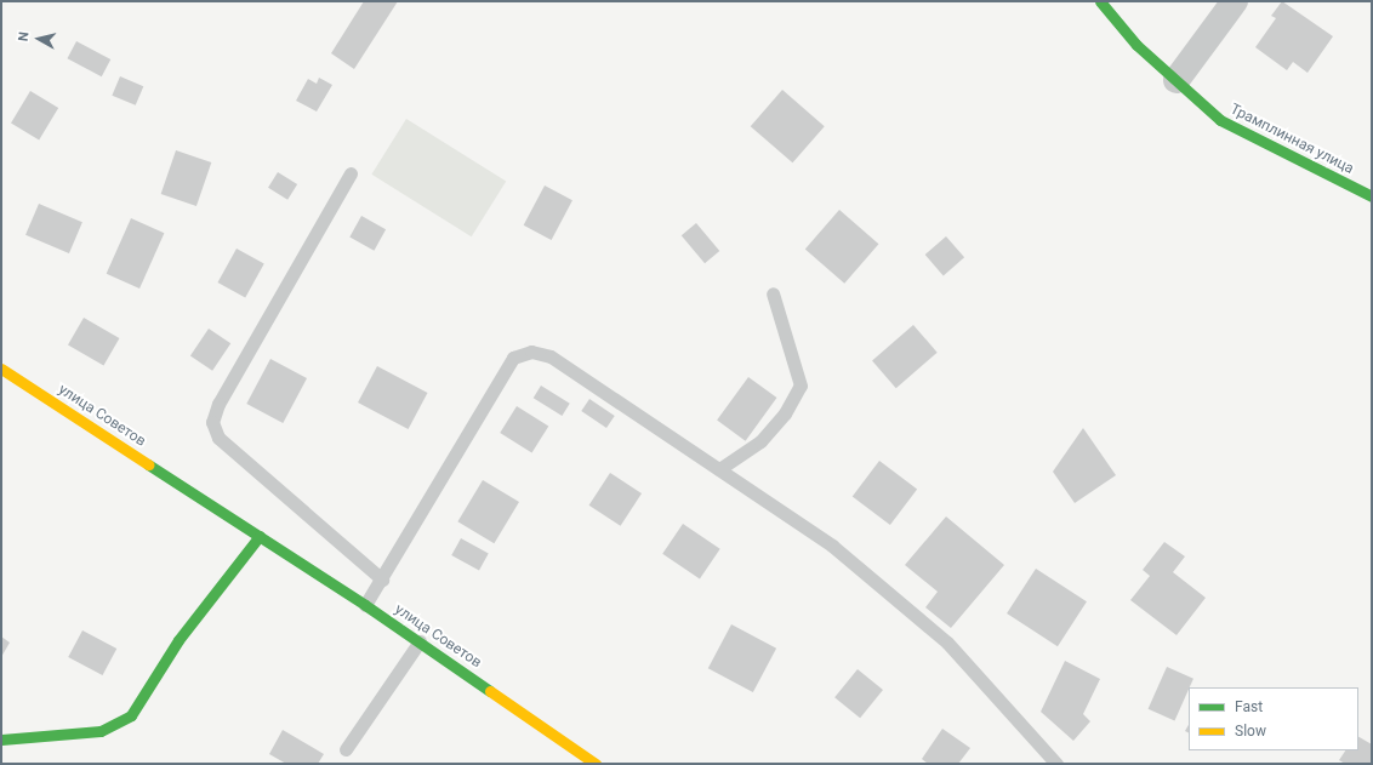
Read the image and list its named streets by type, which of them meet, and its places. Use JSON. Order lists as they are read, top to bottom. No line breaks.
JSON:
{"streets":{"main road":["Трамплинная улица","улица Советов"]},"legend":["Fast","Slow"],"north":"left"}
